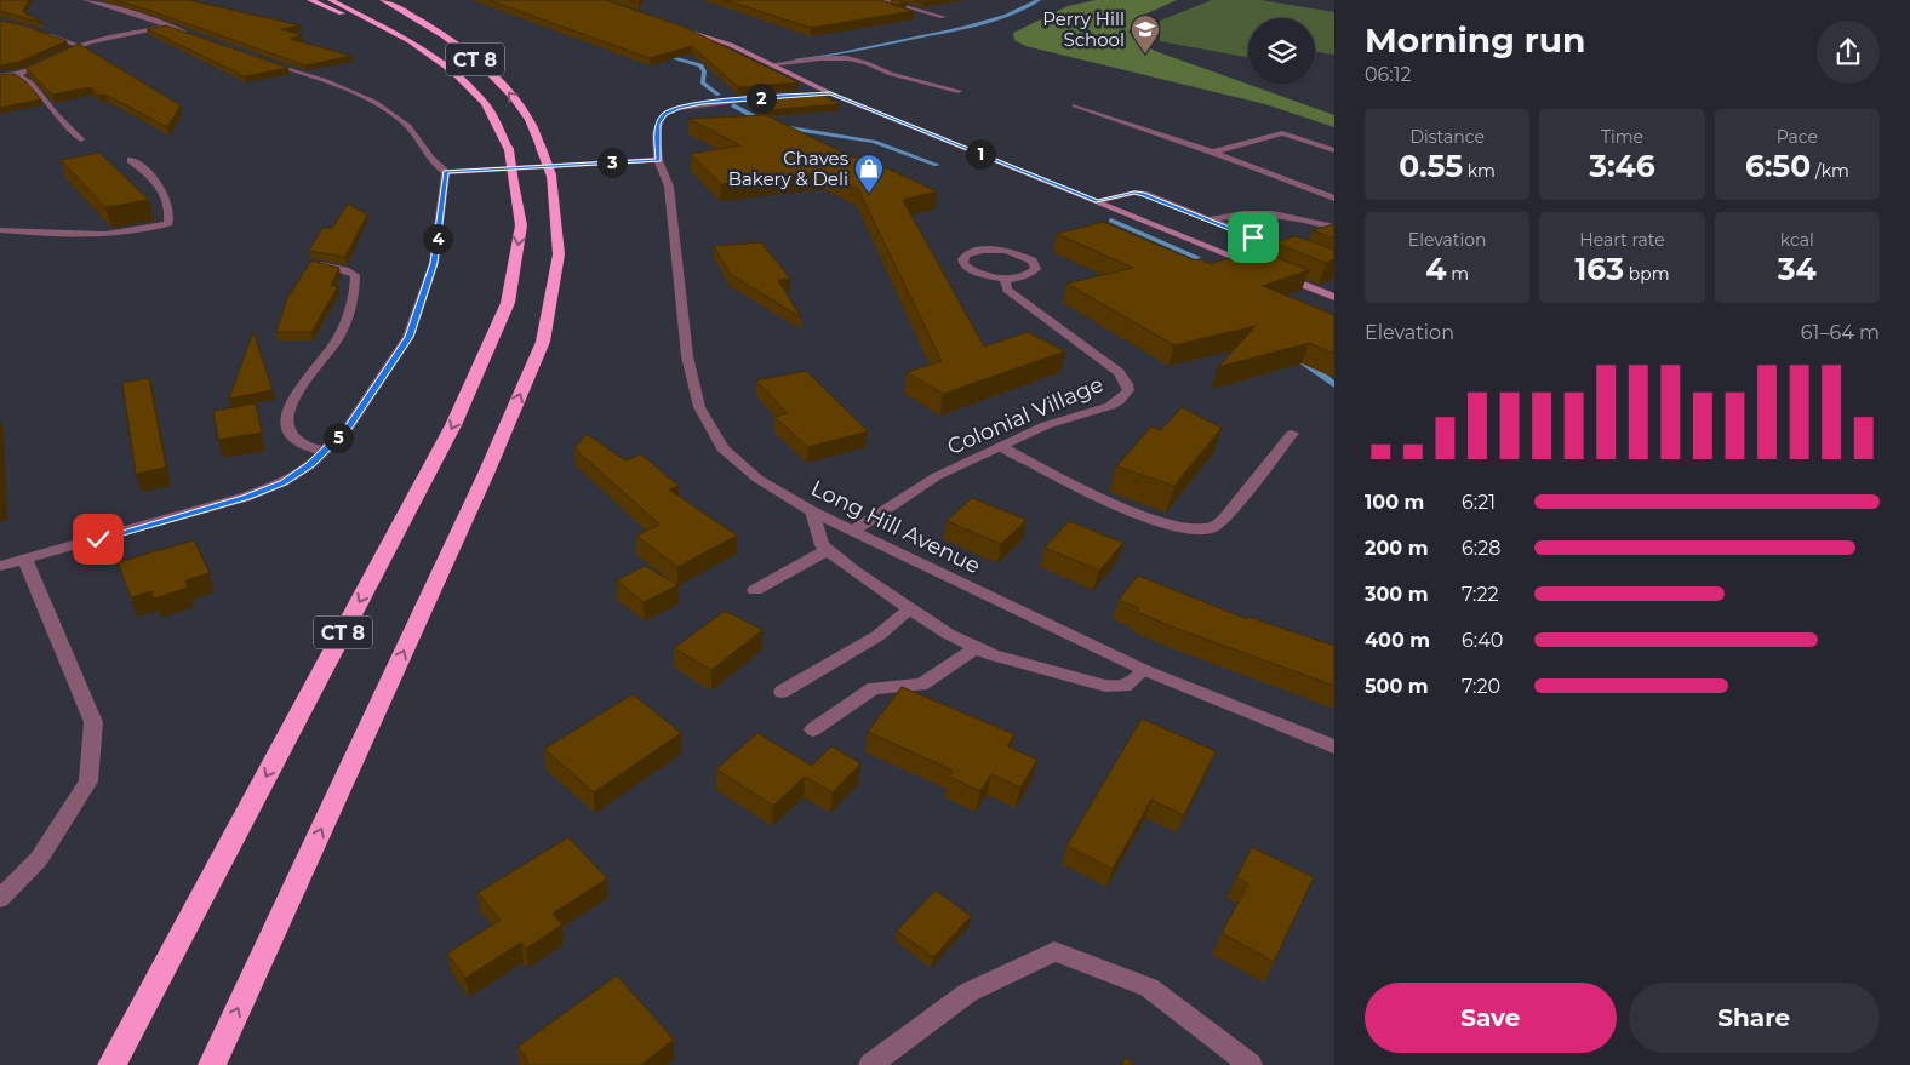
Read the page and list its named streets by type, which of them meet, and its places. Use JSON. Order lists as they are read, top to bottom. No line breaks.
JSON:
{"streets":{"highway":["CT 8"],"street":["Colonial Village","Long Hill Avenue"]},"crossings":[["Colonial Village","Long Hill Avenue"]],"places":{"school or university":["Perry Hill School"],"shop":["Chaves Bakery & Deli"]},"page":{"heading":["Morning run","06:12"],"pins":["2","1","3","4","5"],"stats":[["Distance","0.55 km"],["Time","3:46"],["Pace","6:50 /km"],["Elevation","4 m"],["Heart rate","163 bpm"],["kcal","34"]],"chart":["Elevation","61–64 m"],"list":[{"name":"100 m","note":"6:21"},{"name":"200 m","note":"6:28"},{"name":"300 m","note":"7:22"},{"name":"400 m","note":"6:40"},{"name":"500 m","note":"7:20"}],"buttons":["Save","Share"]}}
